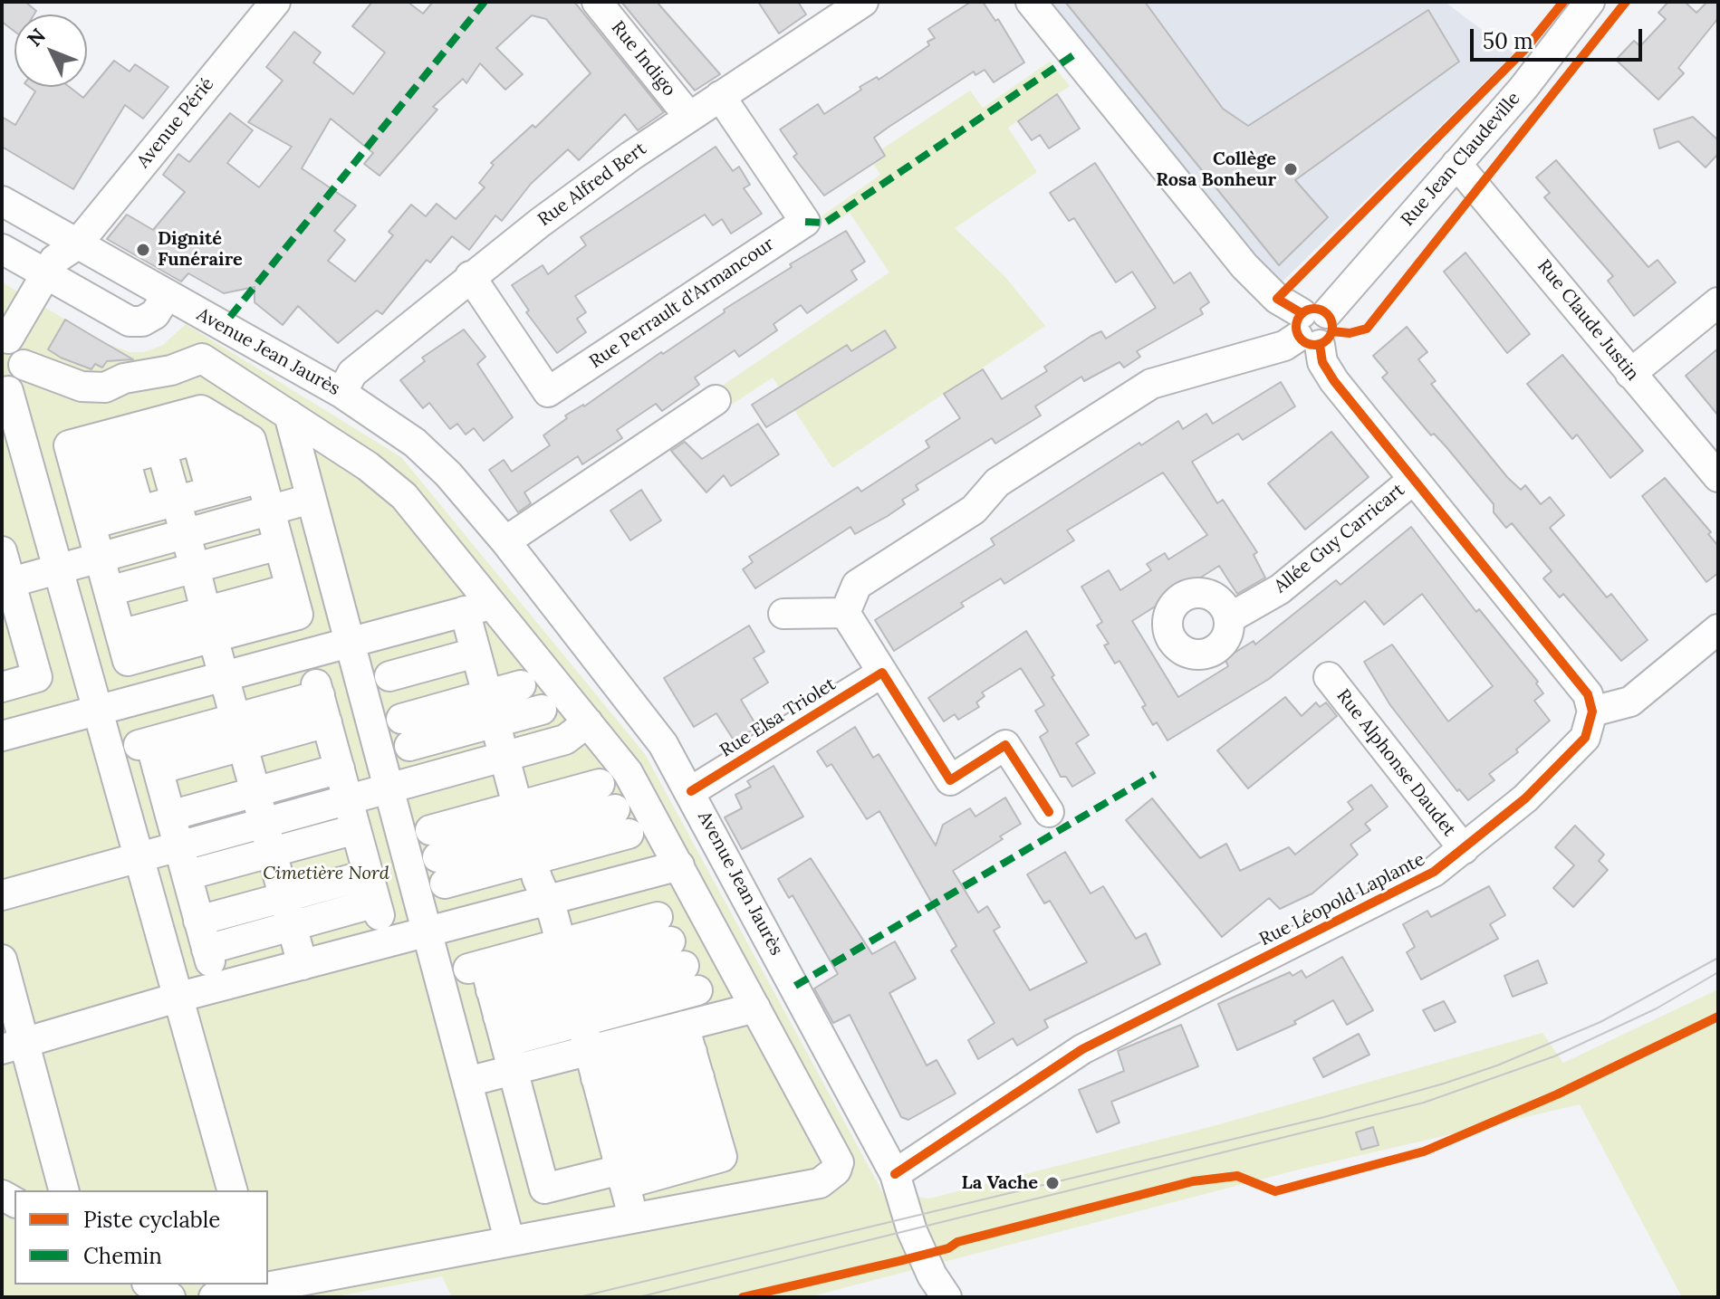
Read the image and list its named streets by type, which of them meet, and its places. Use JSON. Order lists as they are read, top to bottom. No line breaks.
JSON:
{"streets":{"street":["Rue Indigo","Avenue Périé","Rue Jean Claudeville","Rue Alfred Bert","Rue Perrault d'Armancour","Rue Claude Justin","Avenue Jean Jaurès","Allée Guy Carricart","Rue Elsa Triolet","Rue Alphonse Daudet","Rue Léopold Laplante"]},"crossings":[["Rue Indigo","Rue Alfred Bert"],["Avenue Périé","Avenue Jean Jaurès"],["Rue Jean Claudeville","Rue Claude Justin"],["Rue Alfred Bert","Rue Perrault d'Armancour"],["Rue Alfred Bert","Avenue Jean Jaurès"],["Avenue Jean Jaurès","Rue Elsa Triolet"],["Avenue Jean Jaurès","Rue Léopold Laplante"],["Rue Alphonse Daudet","Rue Léopold Laplante"]],"parks":["Cimetière Nord"],"places":["Collège Rosa Bonheur","Dignité Funéraire","La Vache"],"legend":["Piste cyclable","Chemin"],"scale_bar":"50 m","north":"top left"}
